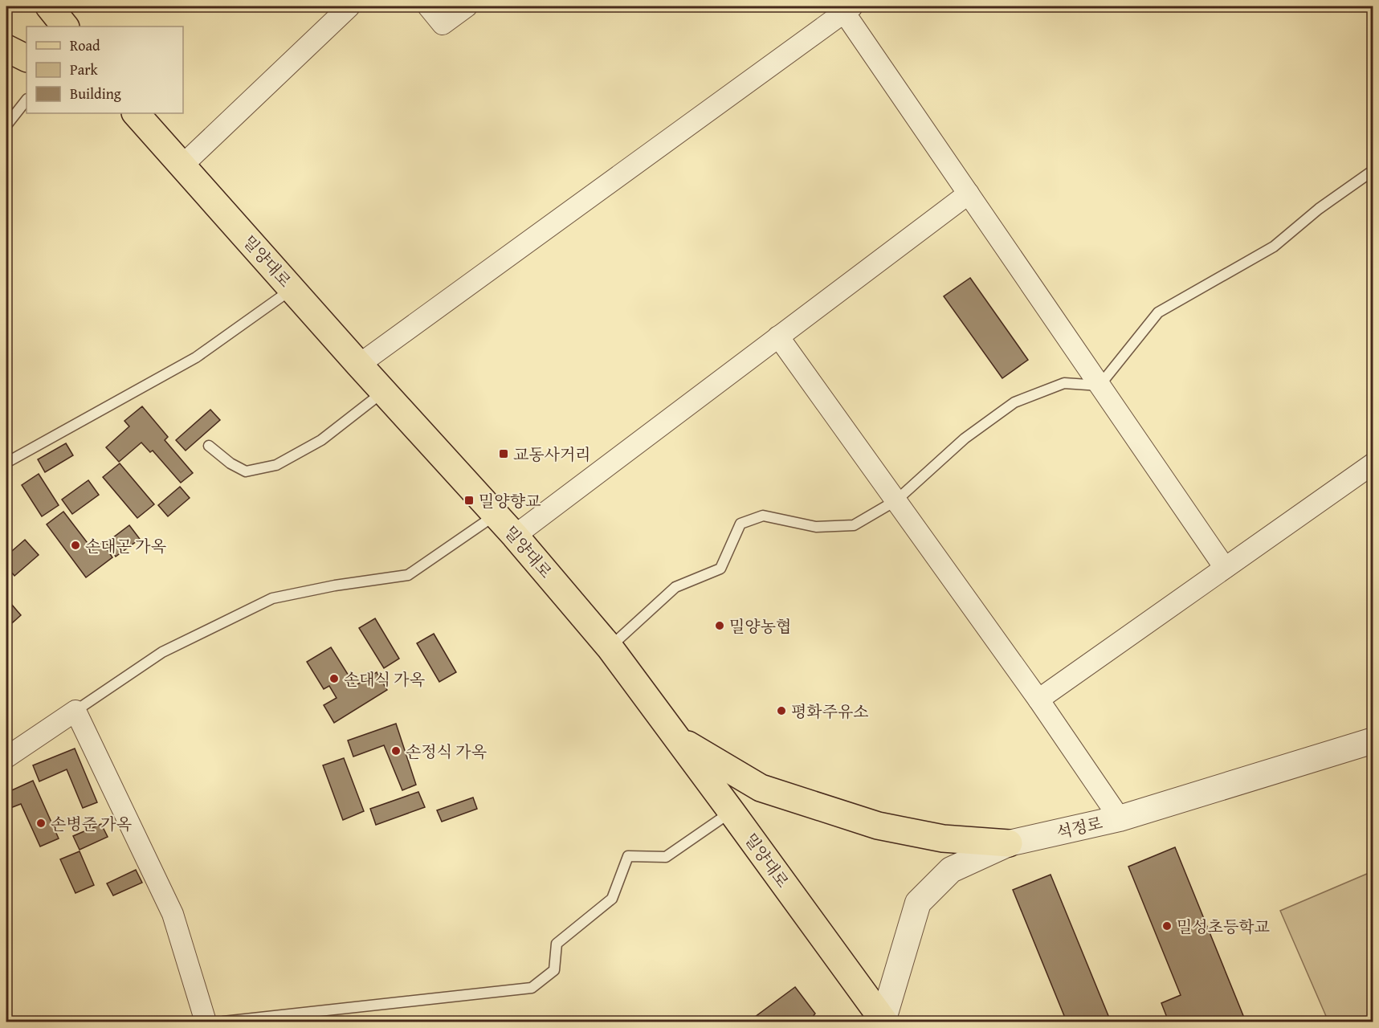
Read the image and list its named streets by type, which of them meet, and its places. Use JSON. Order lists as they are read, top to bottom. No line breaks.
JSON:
{"streets":{"main road":["밀양대로"],"street":["석정로"]},"crossings":[["밀양대로","석정로"]],"places":{"transit":["교동사거리","밀양향교"],"other":["손대곤 가옥","밀양농협","손대식 가옥","평화주유소","손정식 가옥","손병준 가옥","밀성초등학교"]},"legend":["Road","Park","Building"]}
